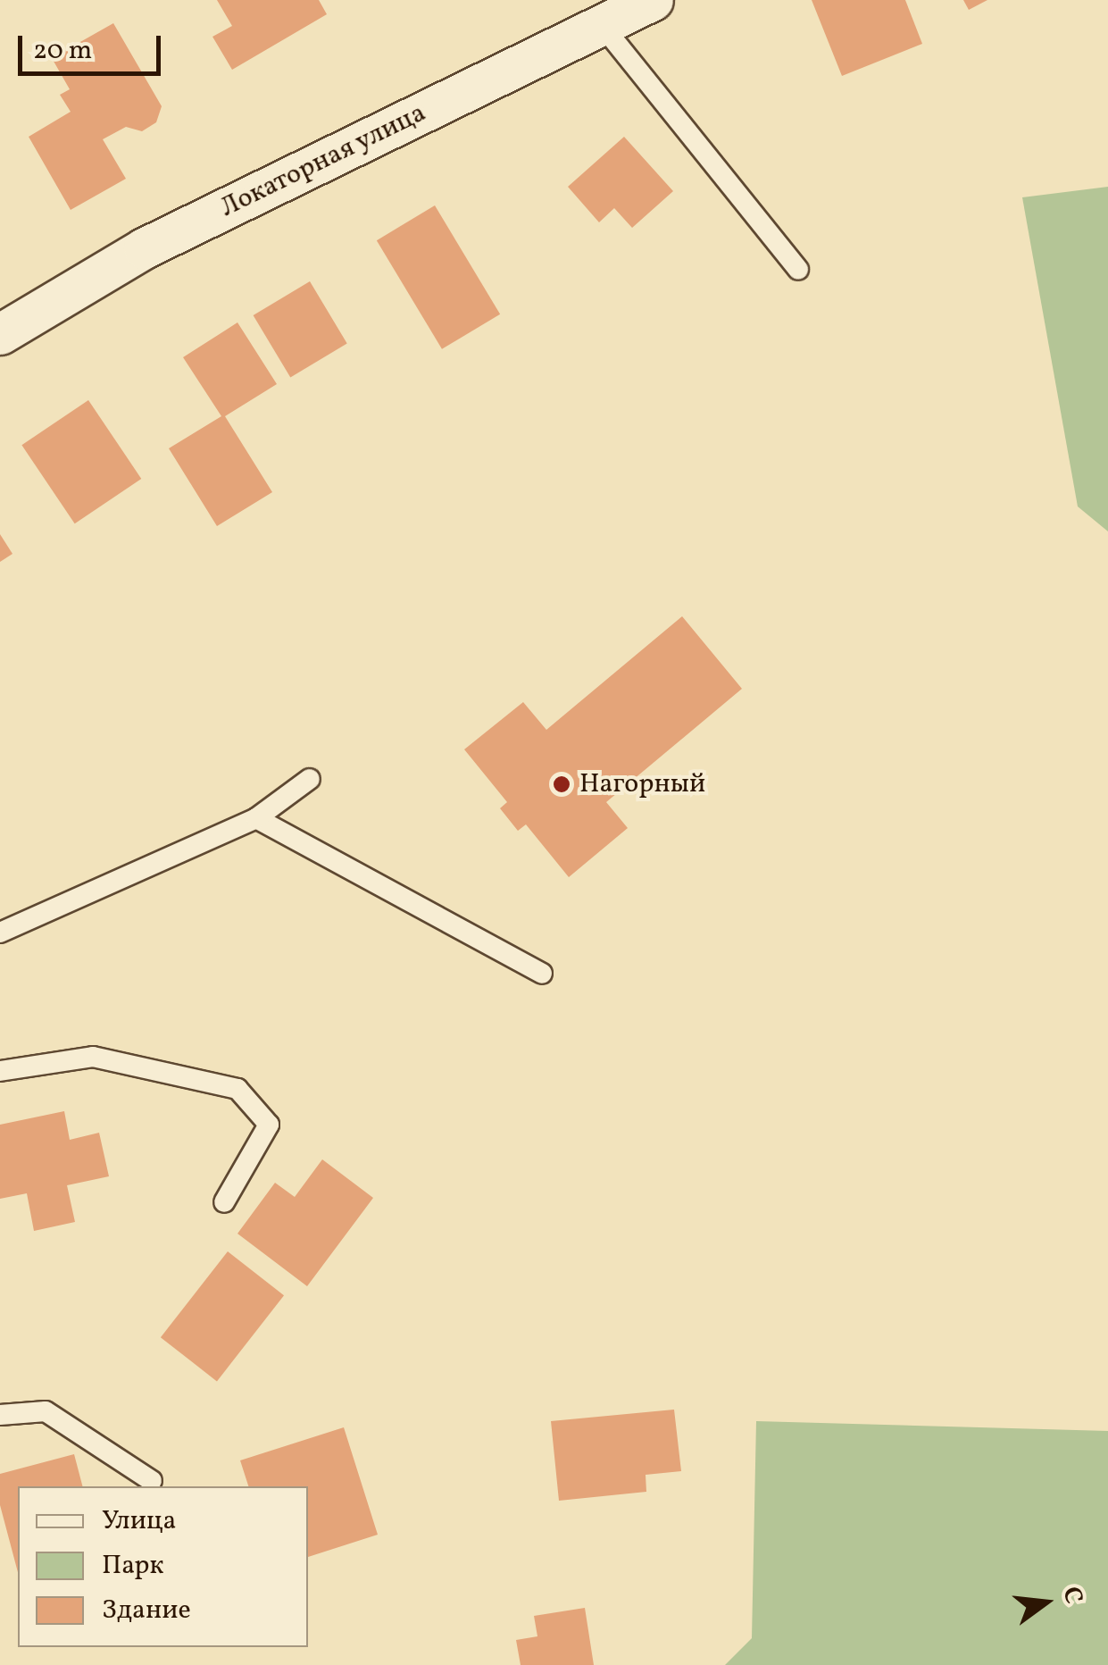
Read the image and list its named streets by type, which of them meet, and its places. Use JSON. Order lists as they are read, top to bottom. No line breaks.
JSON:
{"streets":{"street":["Локаторная улица"]},"places":["Нагорный"],"legend":["Улица","Парк","Здание"],"scale_bar":"20 m","north":"right"}
